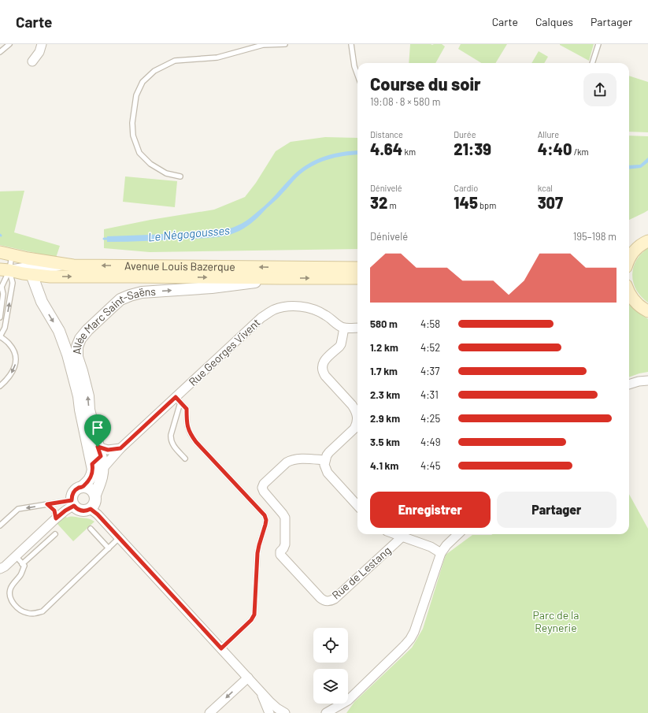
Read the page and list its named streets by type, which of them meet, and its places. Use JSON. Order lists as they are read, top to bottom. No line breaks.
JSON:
{"streets":{"main road":["Avenue Louis Bazerque"],"street":["Allée Marc Saint-Saëns","Rue Georges Vivent","Rue de Lestang"]},"crossings":[["Avenue Louis Bazerque","Allée Marc Saint-Saëns"],["Allée Marc Saint-Saëns","Rue Georges Vivent"]],"water":["Le Négogousses"],"parks":["Parc de la Reynerie"],"page":{"header":"Carte","nav":["Carte","Calques","Partager"],"heading":["Course du soir","19:08 · 8 × 580 m"],"stats":[["Distance","4.64 km"],["Durée","21:39"],["Allure","4:40 /km"],["Dénivelé","32 m"],["Cardio","145 bpm"],["kcal","307"]],"chart":["Dénivelé","195–198 m"],"list":[{"name":"580 m","note":"4:58"},{"name":"1.2 km","note":"4:52"},{"name":"1.7 km","note":"4:37"},{"name":"2.3 km","note":"4:31"},{"name":"2.9 km","note":"4:25"},{"name":"3.5 km","note":"4:49"},{"name":"4.1 km","note":"4:45"}],"buttons":["Enregistrer","Partager"]}}
